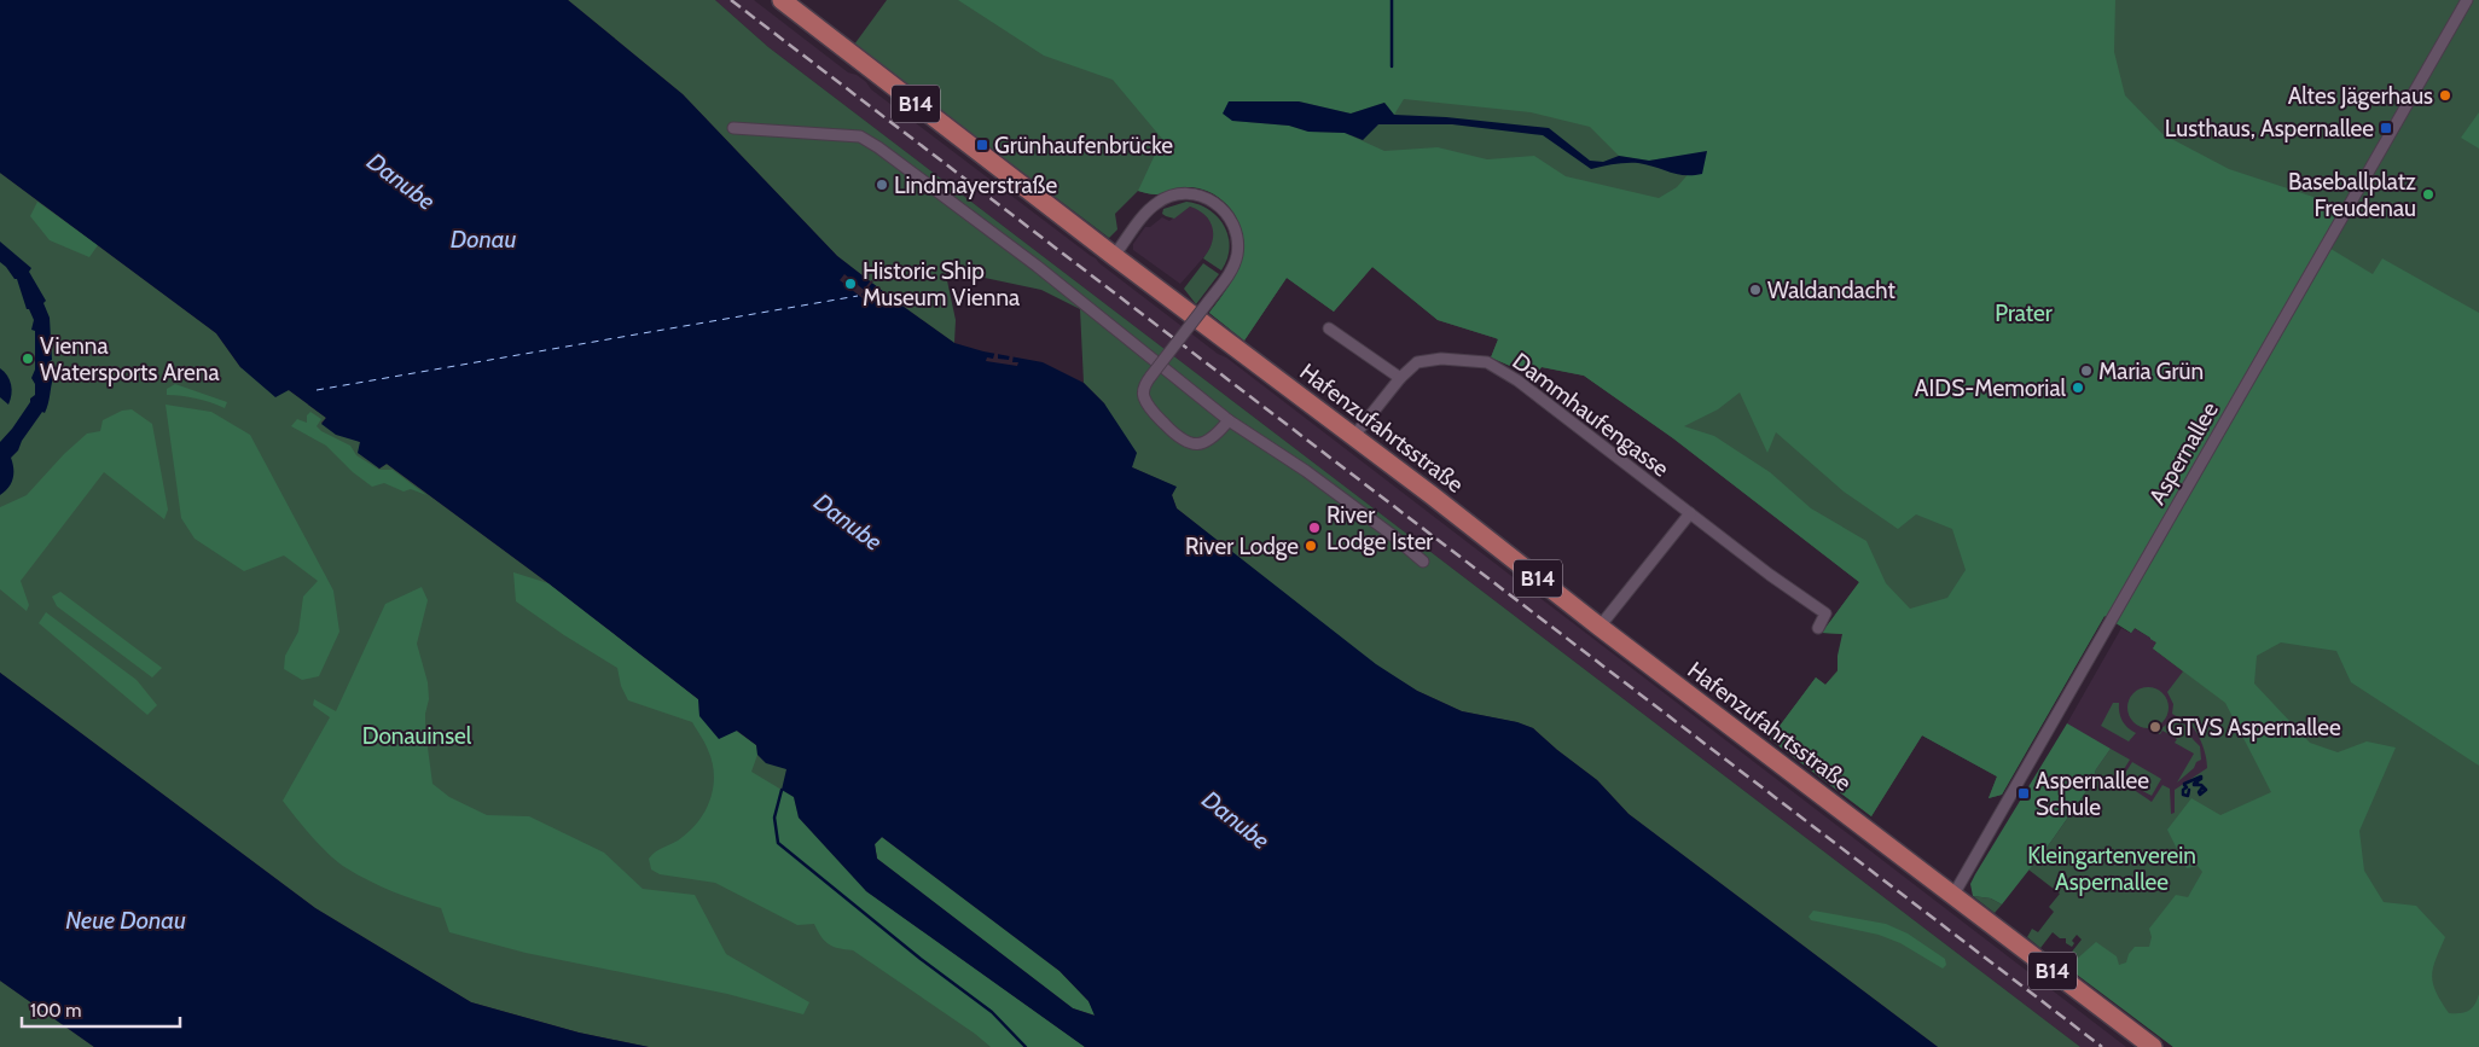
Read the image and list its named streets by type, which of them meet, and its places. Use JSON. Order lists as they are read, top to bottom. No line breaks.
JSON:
{"streets":{"main road":["B14","Hafenzufahrtsstraße"],"street":["Dammhaufengasse","Aspernallee"]},"crossings":[["B14","Hafenzufahrtsstraße"],["B14","Aspernallee"],["Dammhaufengasse","Hafenzufahrtsstraße"],["Hafenzufahrtsstraße","Aspernallee"]],"water":["Danube","Donau","Neue Donau"],"parks":["Prater","Donauinsel","Kleingartenverein Aspernallee"],"places":{"other":["Altes Jägerhaus","Lindmayerstraße","Baseballplatz Freudenau","Historic Ship Museum Vienna","Waldandacht","Vienna Watersports Arena","Maria Grün","AIDS-Memorial","River Lodge Ister","River Lodge","GTVS Aspernallee"],"transit":["Lusthaus, Aspernallee","Grünhaufenbrücke","Aspernallee Schule"]},"scale_bar":"100 m"}
